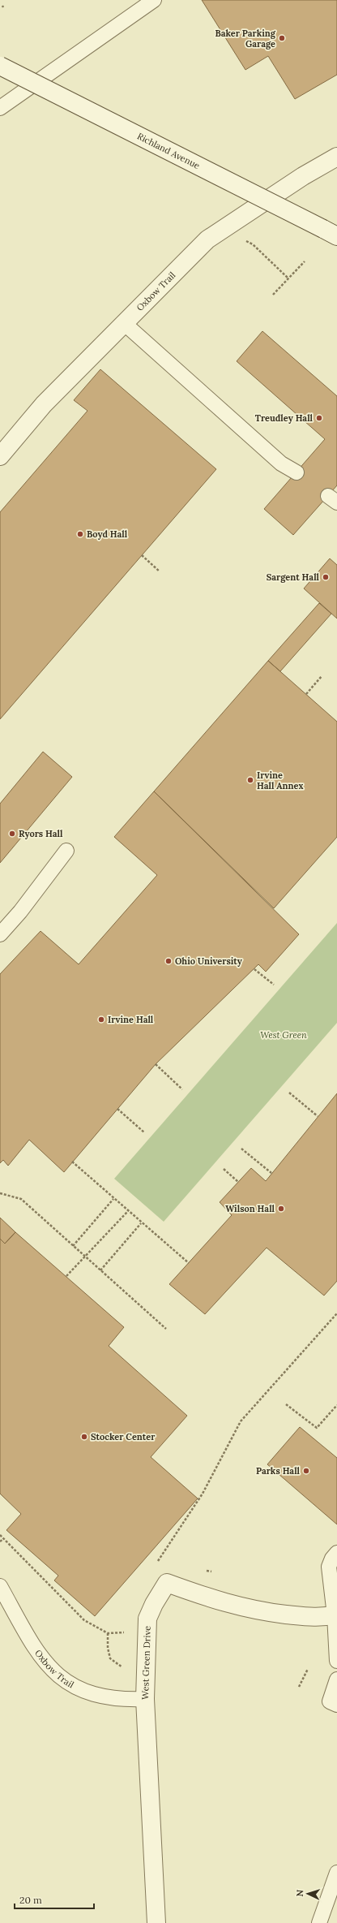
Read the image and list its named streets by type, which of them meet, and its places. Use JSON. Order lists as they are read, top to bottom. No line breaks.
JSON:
{"streets":{"street":["Richland Avenue","Oxbow Trail","West Green Drive"]},"crossings":[["Oxbow Trail","West Green Drive"]],"parks":["West Green"],"places":["Baker Parking Garage","Treudley Hall","Boyd Hall","Sargent Hall","Irvine Hall Annex","Ryors Hall","Ohio University","Irvine Hall","Wilson Hall","Stocker Center","Parks Hall"],"scale_bar":"20 m","north":"left"}
